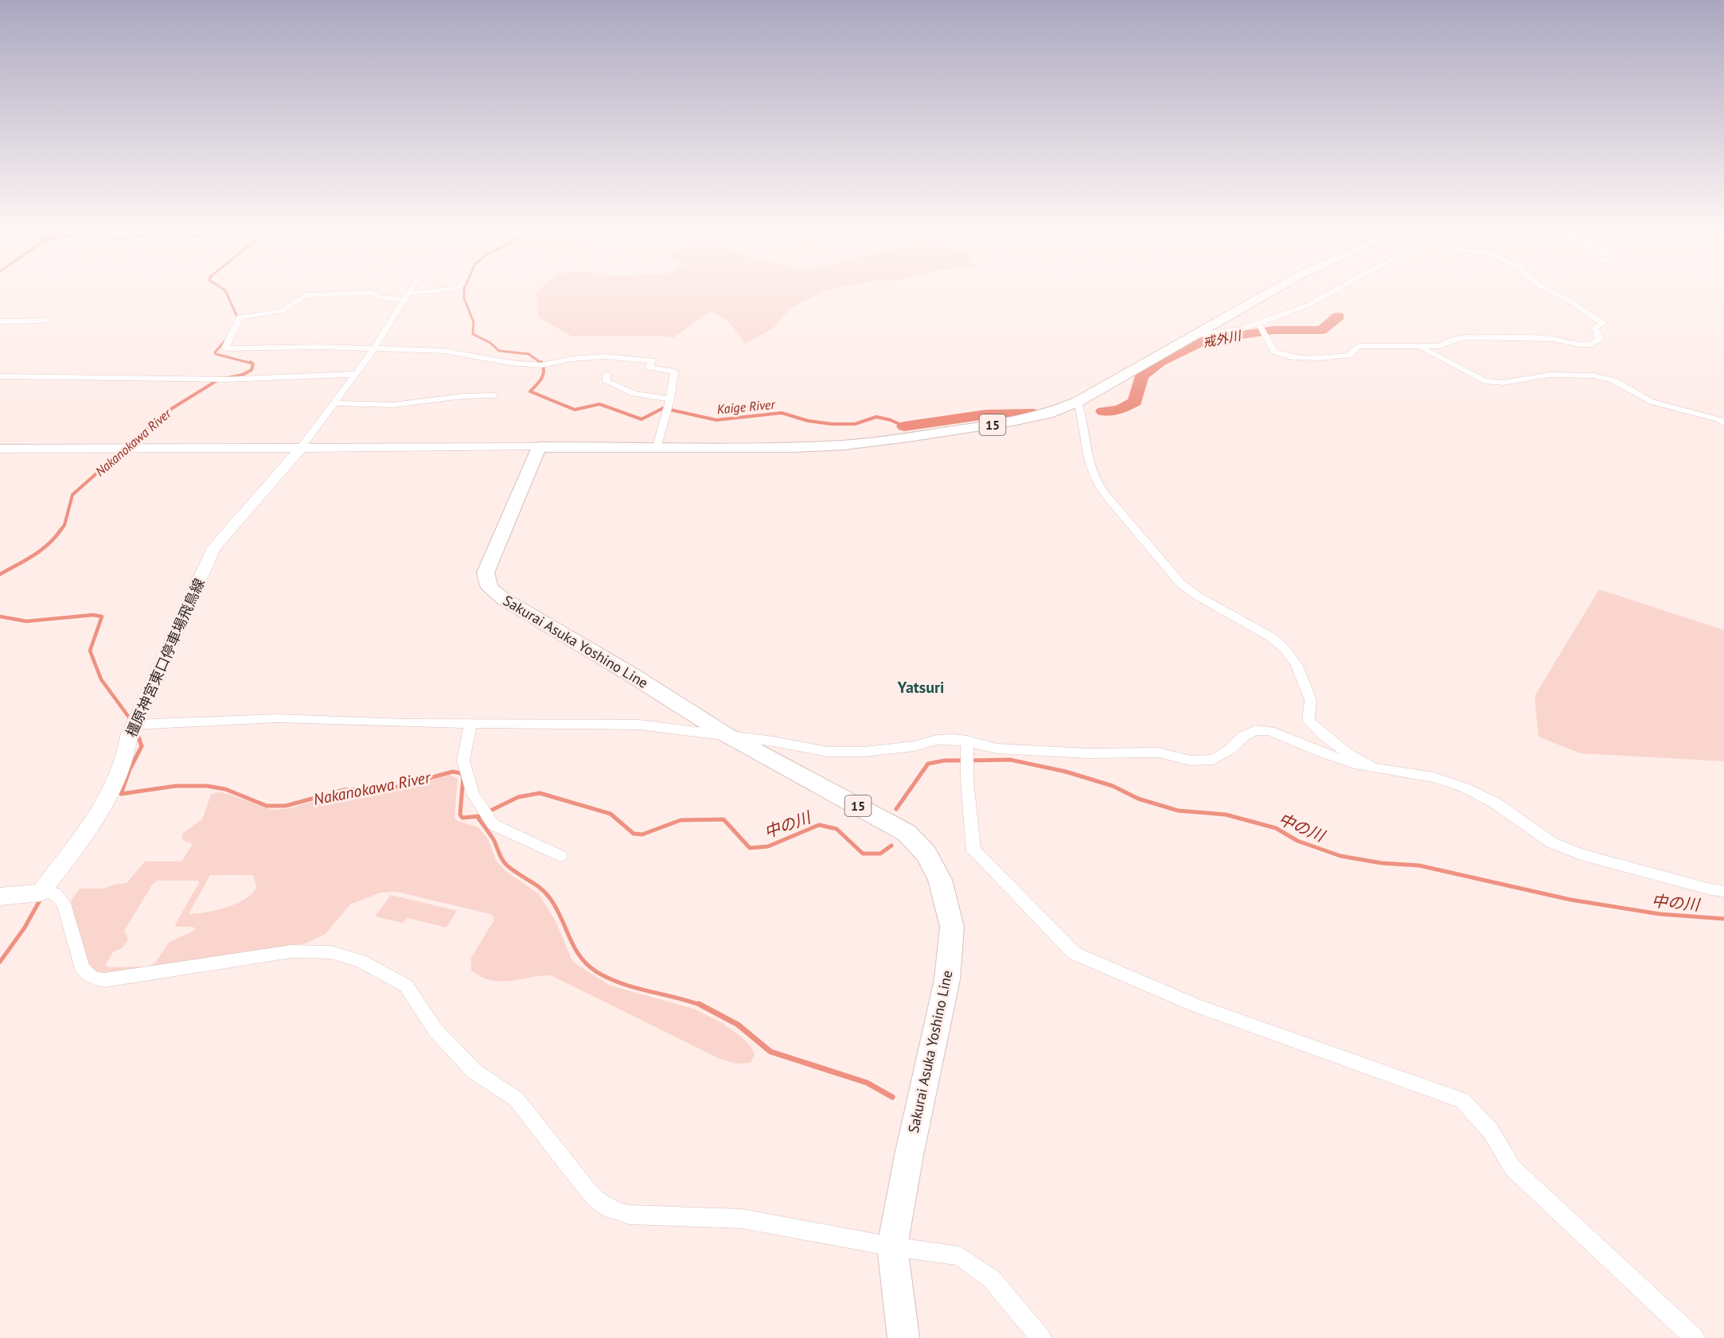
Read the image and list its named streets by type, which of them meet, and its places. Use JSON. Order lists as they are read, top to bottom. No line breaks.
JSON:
{"streets":{"main road":["15","Sakurai Asuka Yoshino Line","橿原神宮東口停車場飛鳥線"]},"crossings":[["15","Sakurai Asuka Yoshino Line"]],"districts":["Yatsuri"],"water":["戒外川","Kaige River","Nakanokawa River","中の川"]}
